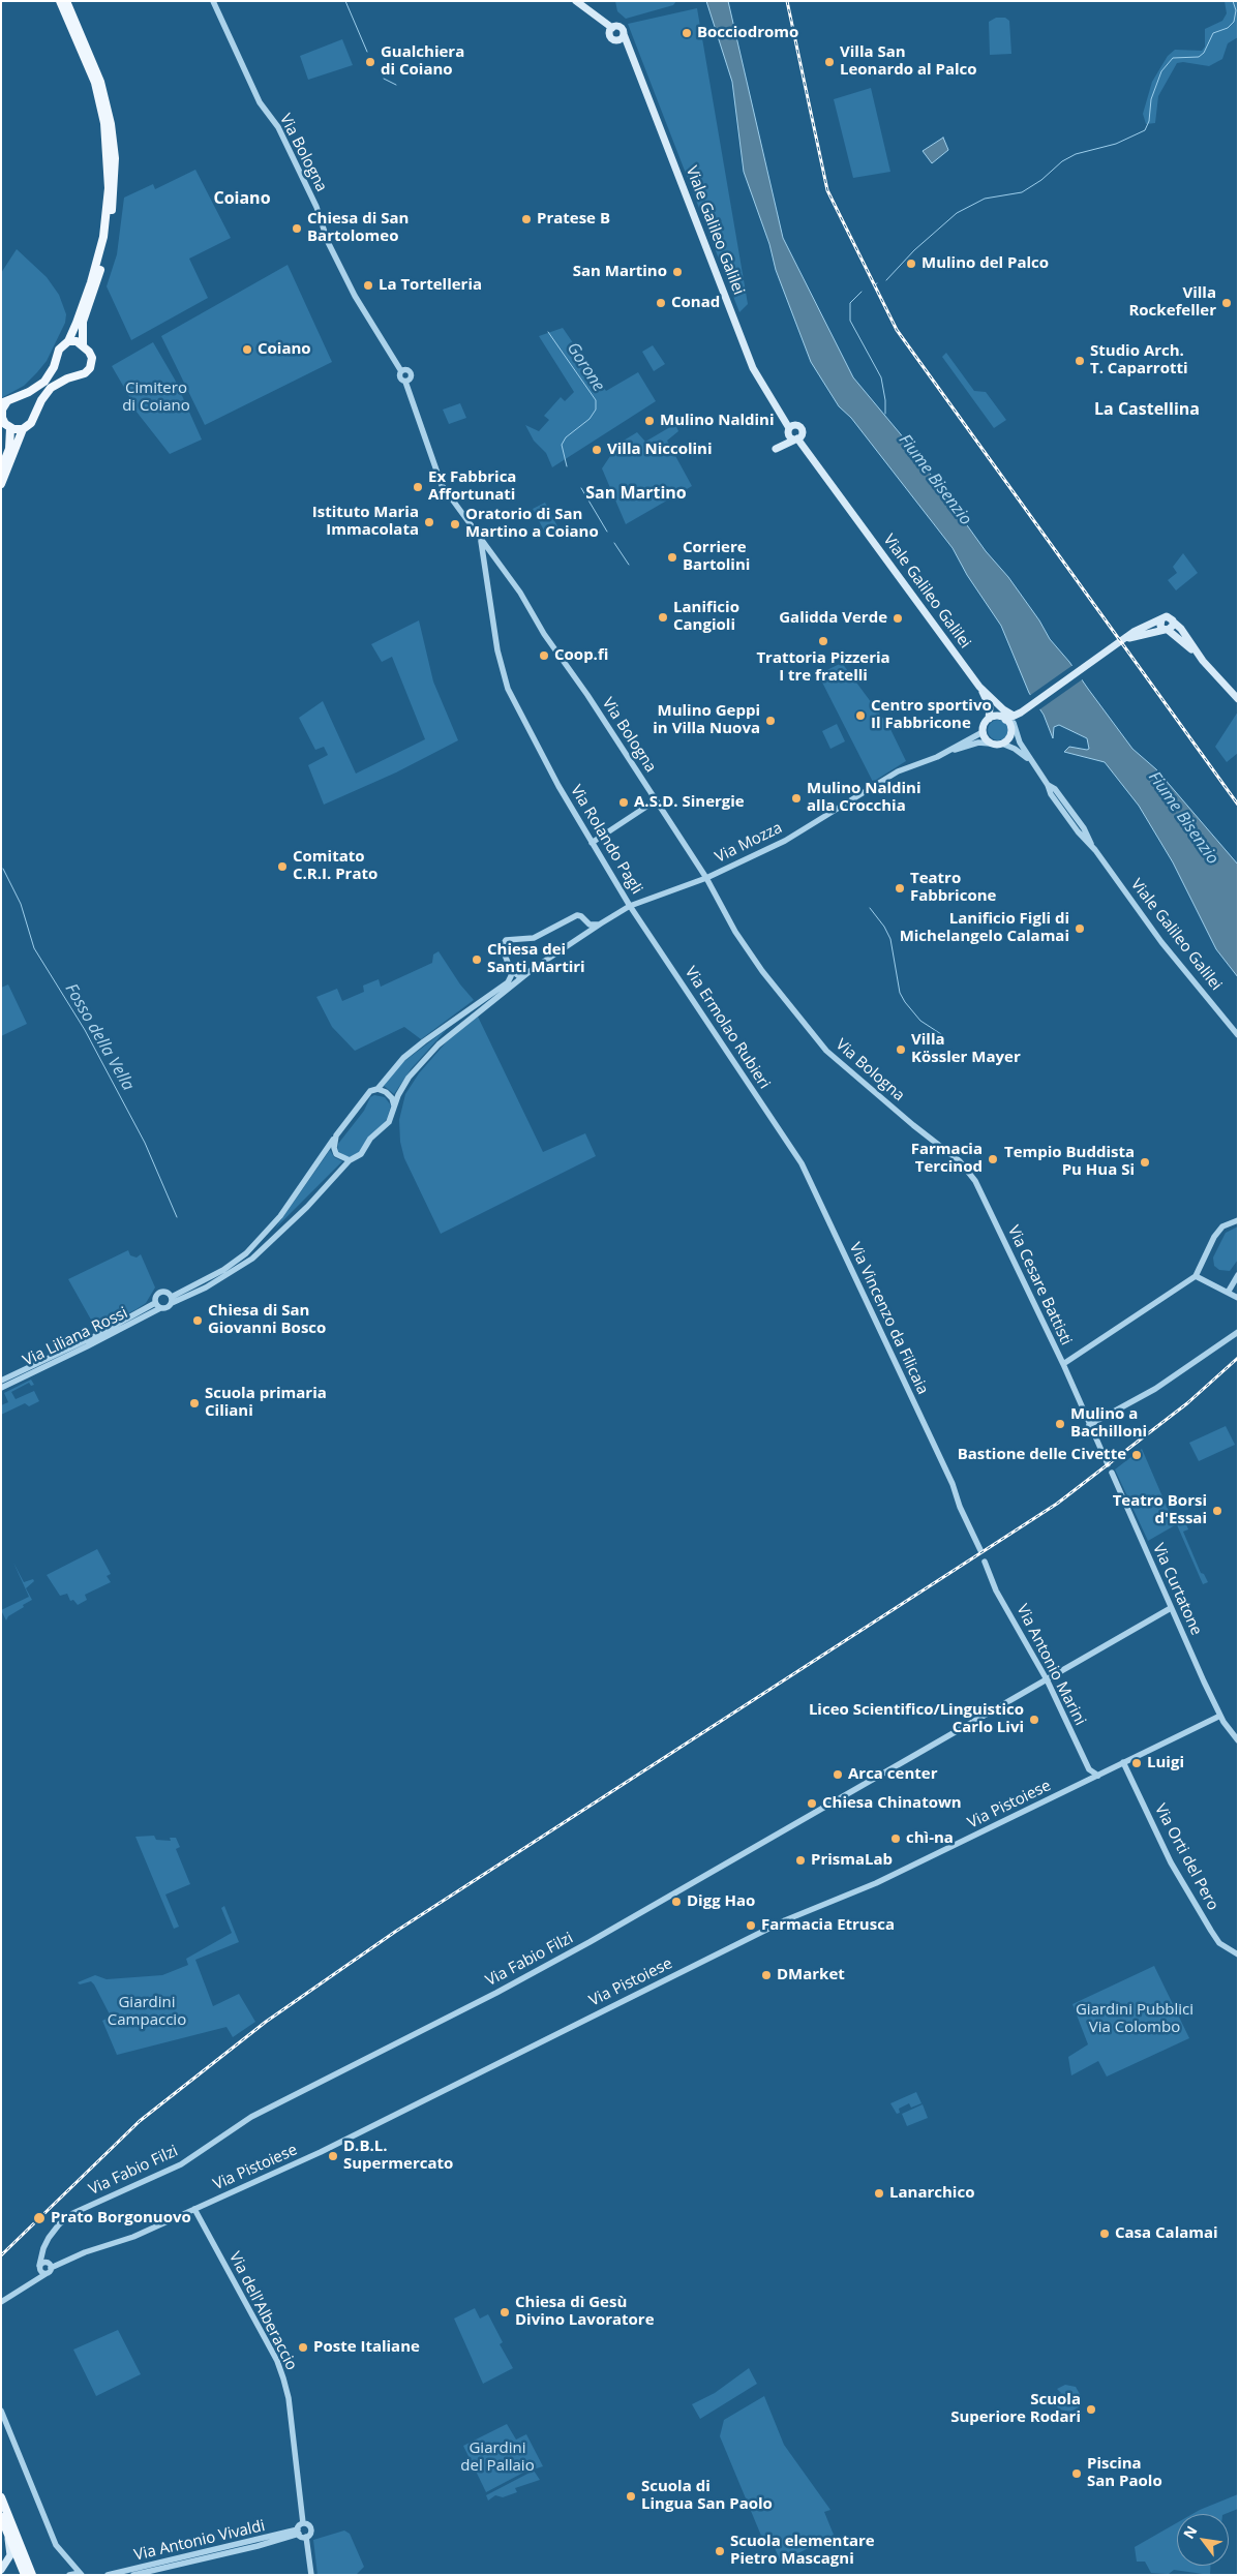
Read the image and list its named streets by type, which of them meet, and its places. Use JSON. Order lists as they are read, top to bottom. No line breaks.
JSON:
{"streets":{"main road":["Viale Galileo Galilei"],"street":["Via Bologna","Via Rolando Pagli","Via Mozza","Via Ermolao Rubieri","Via Cesare Battisti","Via Vincenzo da Filicaia","Via Liliana Rossi","Via Curtatone","Via Antonio Marini","Via Pistoiese","Via Orti del Pero","Via Fabio Filzi","Via dell'Alberaccio","Via Antonio Vivaldi"]},"crossings":[["Via Bologna","Via Rolando Pagli"],["Via Bologna","Via Mozza"],["Via Bologna","Via Cesare Battisti"],["Via Rolando Pagli","Via Mozza"],["Via Rolando Pagli","Via Ermolao Rubieri"],["Via Mozza","Via Ermolao Rubieri"],["Via Mozza","Via Liliana Rossi"],["Via Ermolao Rubieri","Via Vincenzo da Filicaia"],["Via Curtatone","Via Pistoiese"],["Via Curtatone","Via Fabio Filzi"],["Via Antonio Marini","Via Pistoiese"],["Via Antonio Marini","Via Fabio Filzi"],["Via Pistoiese","Via Orti del Pero"],["Via Pistoiese","Via dell'Alberaccio"],["Via dell'Alberaccio","Via Antonio Vivaldi"]],"districts":["Coiano","La Castellina","San Martino"],"water":["Gorone","Fiume Bisenzio","Fosso della Vella"],"parks":["Cimitero di Coiano","Giardini Campaccio","Giardini Pubblici Via Colombo","Giardini del Pallaio"],"places":["Bocciodromo","Gualchiera di Coiano","Villa San Leonardo al Palco","Pratese B","Chiesa di San Bartolomeo","Mulino del Palco","San Martino","La Tortelleria","Conad","Villa Rockefeller","Coiano","Studio Arch. T. Caparrotti","Mulino Naldini","Villa Niccolini","Ex Fabbrica Affortunati","Istituto Maria Immacolata","Oratorio di San Martino a Coiano","Corriere Bartolini","Lanificio Cangioli","Galidda Verde","Trattoria Pizzeria I tre fratelli","Coop.fi","Centro sportivo Il Fabbricone","Mulino Geppi in Villa Nuova","Mulino Naldini alla Crocchia","A.S.D. Sinergie","Comitato C.R.I. Prato","Teatro Fabbricone","Lanificio Figli di Michelangelo Calamai","Chiesa dei Santi Martiri","Villa Kössler Mayer","Farmacia Tercinod","Tempio Buddista Pu Hua Si","Chiesa di San Giovanni Bosco","Scuola primaria Ciliani","Mulino a Bachilloni","Bastione delle Civette","Teatro Borsi d'Essai","Liceo Scientifico/Linguistico Carlo Livi","Luigi","Arca center","Chiesa Chinatown","chì-na","PrismaLab","Digg Hao","Farmacia Etrusca","DMarket","D.B.L. Supermercato","Lanarchico","Prato Borgonuovo","Casa Calamai","Chiesa di Gesù Divino Lavoratore","Poste Italiane","Scuola Superiore Rodari","Piscina San Paolo","Scuola di Lingua San Paolo","Scuola elementare Pietro Mascagni"],"north":"top left"}
